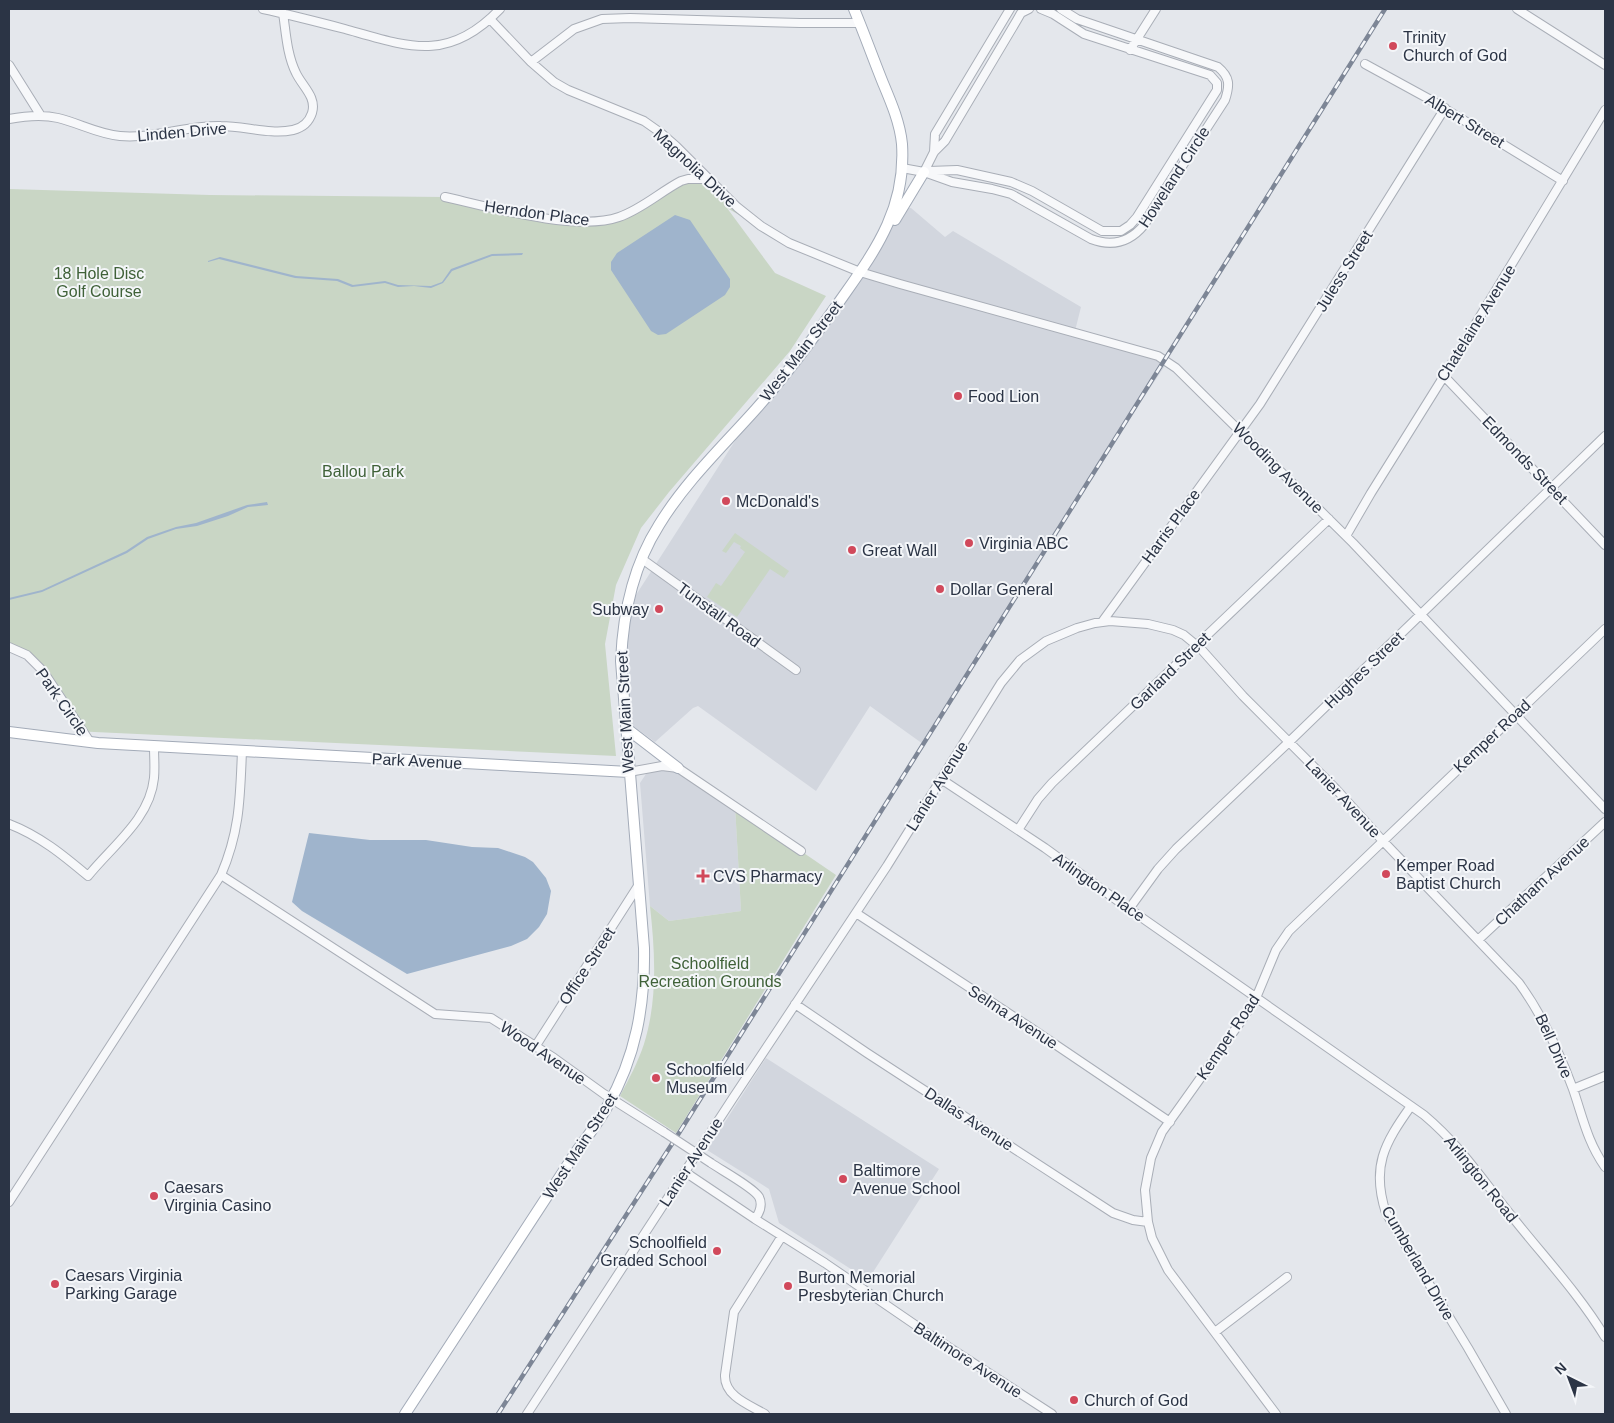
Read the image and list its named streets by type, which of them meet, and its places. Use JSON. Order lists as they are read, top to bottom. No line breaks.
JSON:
{"streets":{"main road":["West Main Street","Park Avenue"],"street":["Albert Street","Linden Drive","Magnolia Drive","Howeland Circle","Herndon Place","Juless Street","Chatelaine Avenue","Edmonds Street","Wooding Avenue","Harris Place","Tunstall Road","Hughes Street","Garland Street","Park Circle","Kemper Road","Lanier Avenue","Chatham Avenue","Arlington Place","Office Street","Selma Avenue","Bell Drive","Wood Avenue","Dallas Avenue","Arlington Road","Cumberland Drive","Baltimore Avenue"]},"crossings":[["Albert Street","Juless Street"],["Albert Street","Chatelaine Avenue"],["Magnolia Drive","Herndon Place"],["Magnolia Drive","West Main Street"],["Magnolia Drive","Wooding Avenue"],["Howeland Circle","West Main Street"],["Juless Street","Wooding Avenue"],["Juless Street","Harris Place"],["Chatelaine Avenue","Edmonds Street"],["Chatelaine Avenue","Wooding Avenue"],["West Main Street","Wooding Avenue"],["West Main Street","Tunstall Road"],["West Main Street","Park Avenue"],["West Main Street","Office Street"],["West Main Street","Wood Avenue"],["Edmonds Street","Hughes Street"],["Wooding Avenue","Harris Place"],["Wooding Avenue","Hughes Street"],["Wooding Avenue","Garland Street"],["Wooding Avenue","Kemper Road"],["Harris Place","Lanier Avenue"],["Hughes Street","Lanier Avenue"],["Hughes Street","Arlington Place"],["Garland Street","Lanier Avenue"],["Garland Street","Arlington Place"],["Park Circle","Park Avenue"],["Kemper Road","Lanier Avenue"],["Kemper Road","Arlington Place"],["Kemper Road","Selma Avenue"],["Kemper Road","Dallas Avenue"],["Kemper Road","Arlington Road"],["Lanier Avenue","Chatham Avenue"],["Lanier Avenue","Arlington Place"],["Lanier Avenue","Selma Avenue"],["Lanier Avenue","Bell Drive"],["Lanier Avenue","Dallas Avenue"],["Lanier Avenue","Baltimore Avenue"],["Chatham Avenue","Bell Drive"],["Arlington Place","Arlington Road"],["Office Street","Wood Avenue"],["Wood Avenue","Baltimore Avenue"],["Arlington Road","Cumberland Drive"]],"parks":["18 Hole Disc Golf Course","Ballou Park","Schoolfield Recreation Grounds"],"places":{"other":["Trinity Church of God","Food Lion","McDonald's","Virginia ABC","Great Wall","Dollar General","Subway","Kemper Road Baptist Church","Schoolfield Museum","Baltimore Avenue School","Caesars Virginia Casino","Schoolfield Graded School","Caesars Virginia Parking Garage","Burton Memorial Presbyterian Church","Church of God"],"health":["CVS Pharmacy"]},"north":"top left"}
